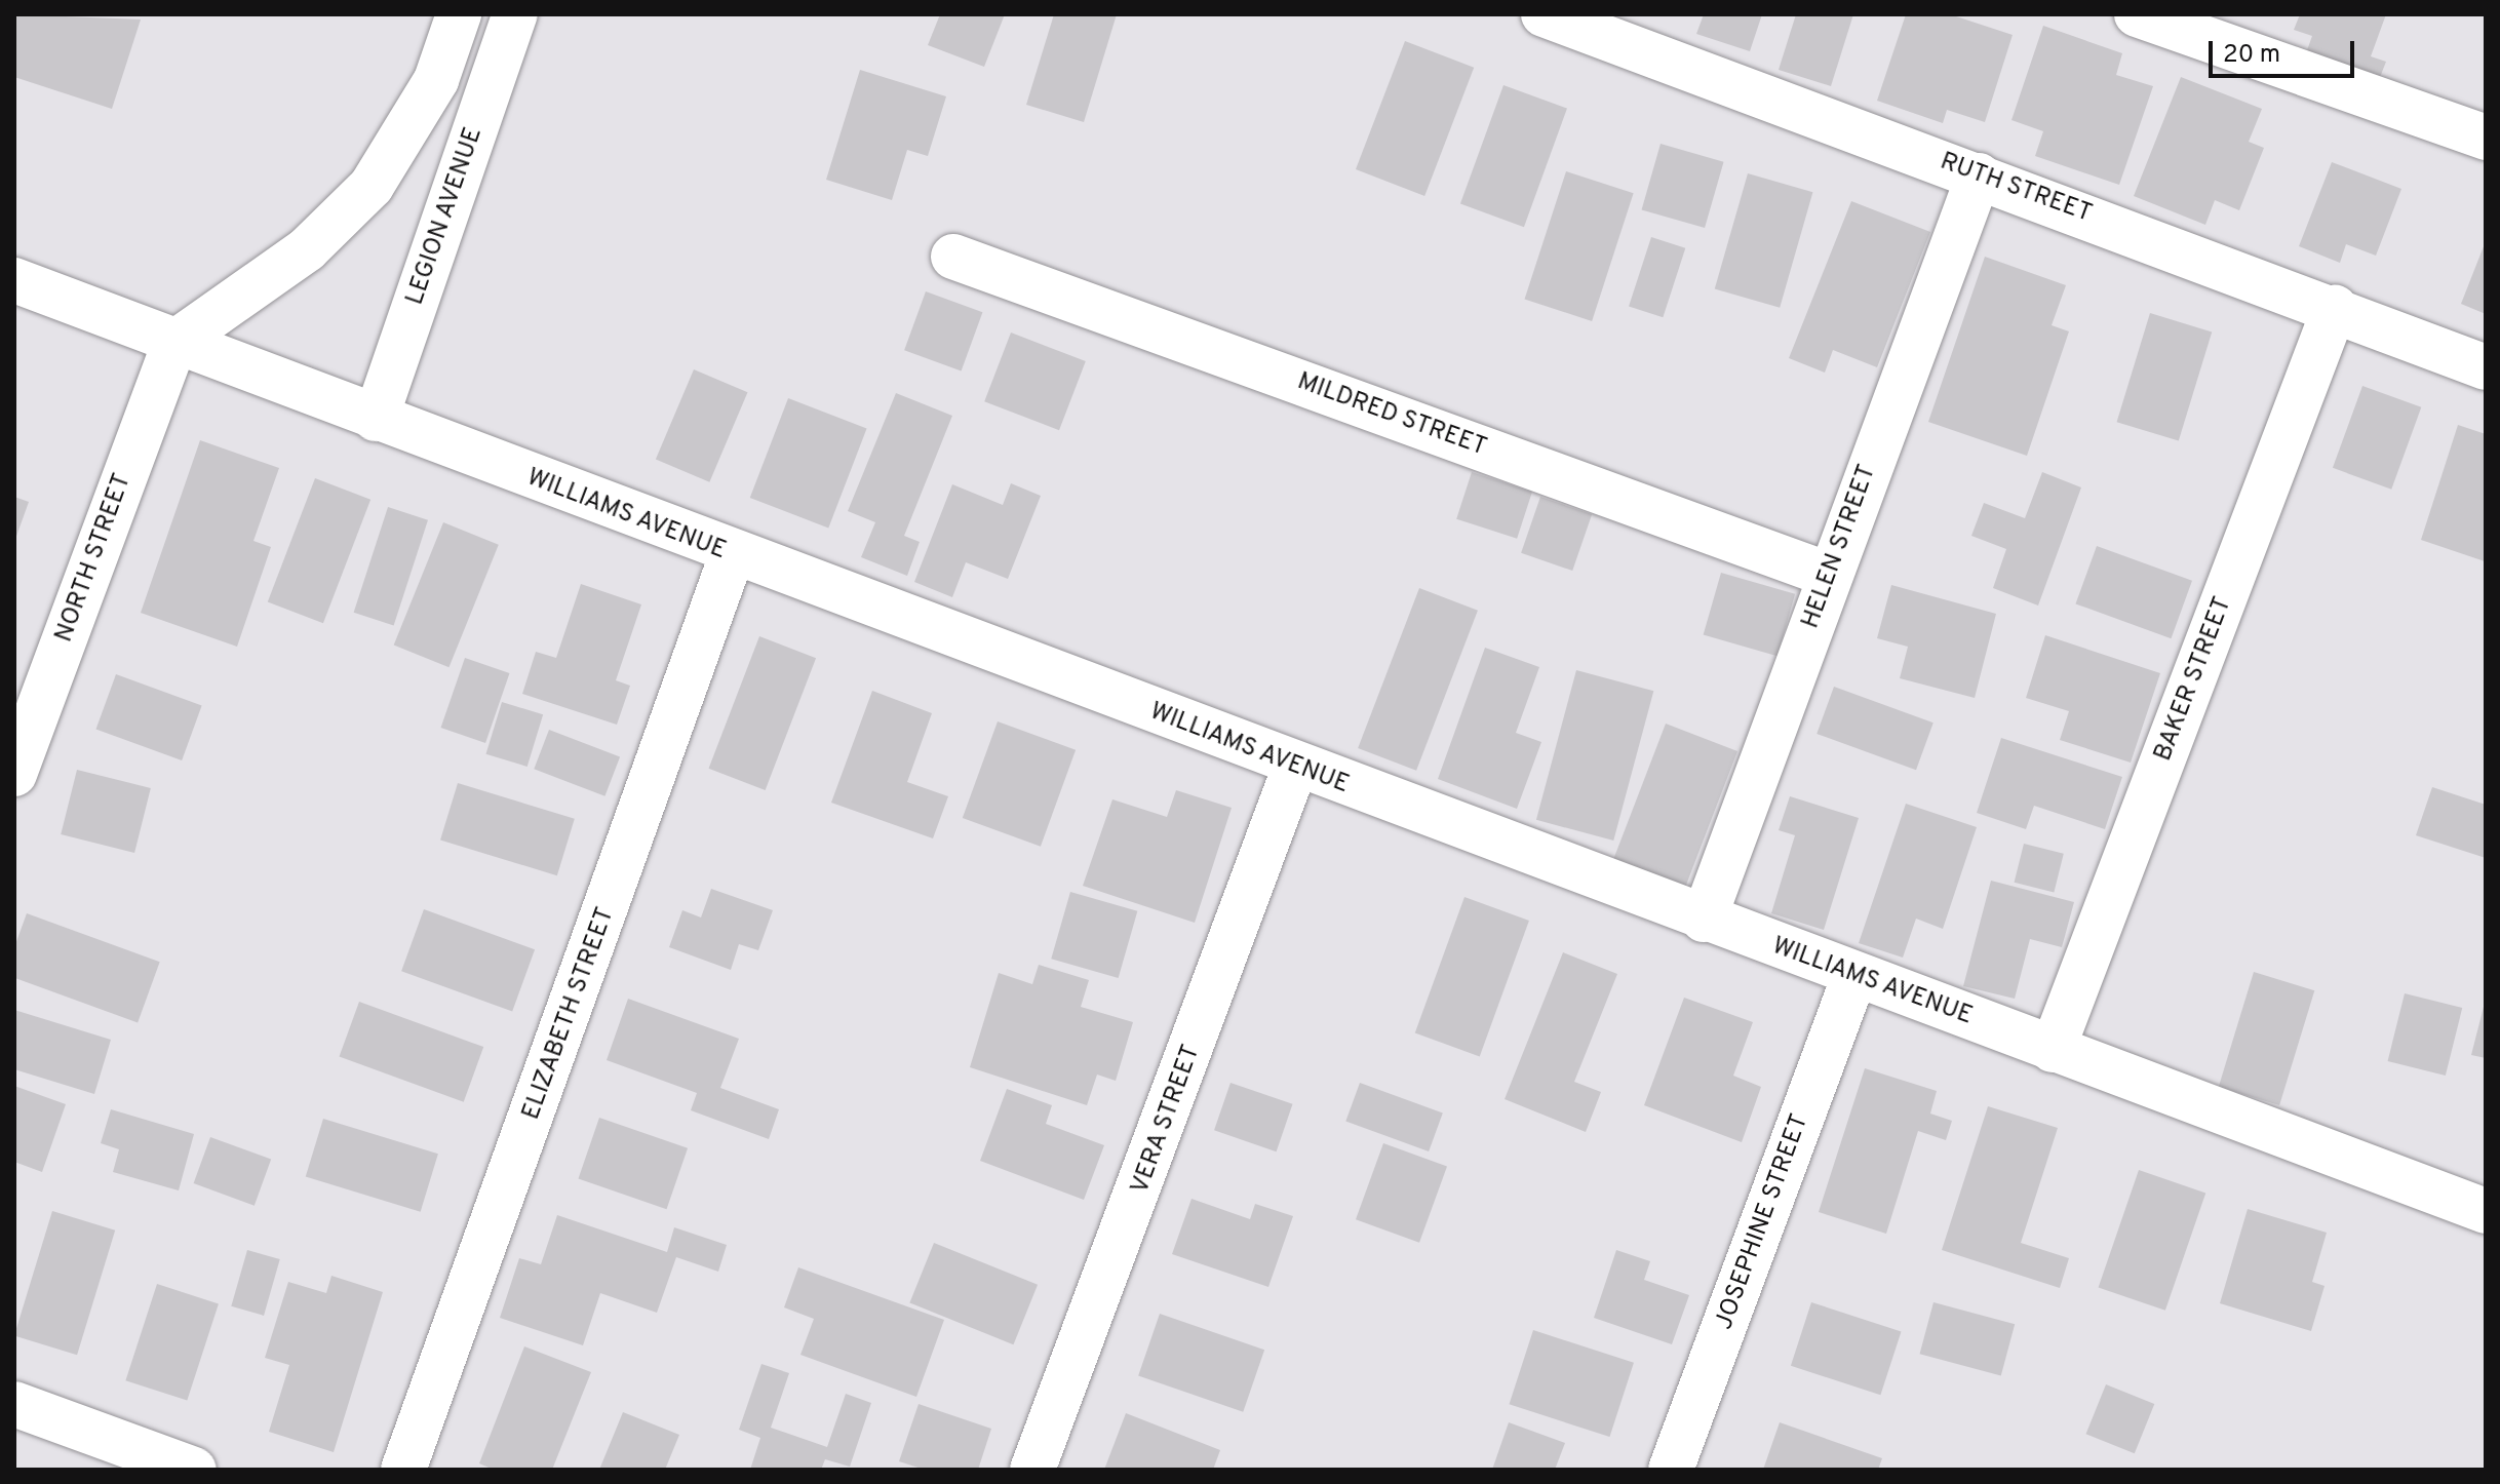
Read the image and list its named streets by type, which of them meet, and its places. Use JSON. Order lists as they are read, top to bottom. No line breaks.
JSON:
{"streets":{"street":["RUTH STREET","LEGION AVENUE","MILDRED STREET","WILLIAMS AVENUE","HELEN STREET","NORTH STREET","BAKER STREET","ELIZABETH STREET","VERA STREET","JOSEPHINE STREET"]},"crossings":[["RUTH STREET","HELEN STREET"],["RUTH STREET","BAKER STREET"],["LEGION AVENUE","WILLIAMS AVENUE"],["MILDRED STREET","HELEN STREET"],["WILLIAMS AVENUE","HELEN STREET"],["WILLIAMS AVENUE","NORTH STREET"],["WILLIAMS AVENUE","BAKER STREET"],["WILLIAMS AVENUE","ELIZABETH STREET"],["WILLIAMS AVENUE","VERA STREET"],["WILLIAMS AVENUE","JOSEPHINE STREET"]],"scale_bar":"20 m"}
